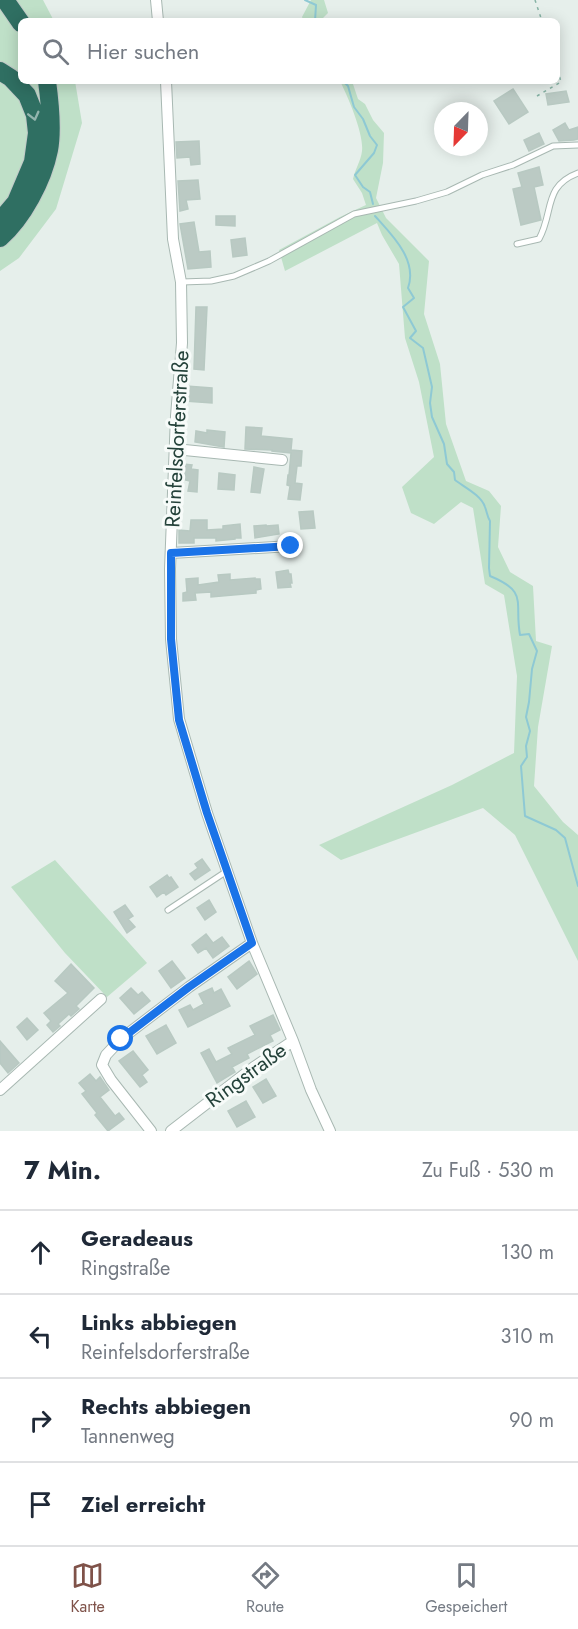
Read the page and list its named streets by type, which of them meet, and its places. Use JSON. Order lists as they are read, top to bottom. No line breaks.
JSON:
{"streets":{"street":["Reinfelsdorferstraße","Ringstraße"]},"crossings":[["Reinfelsdorferstraße","Ringstraße"]],"north":"bottom left","page":{"search":"Hier suchen","heading":["7 Min.","Zu Fuß · 530 m"],"list":[["Geradeaus","Ringstraße","130 m"],["Links abbiegen","Reinfelsdorferstraße","310 m"],["Rechts abbiegen","Tannenweg","90 m"],"Ziel erreicht"],"nav":["Karte","Route","Gespeichert"]}}
